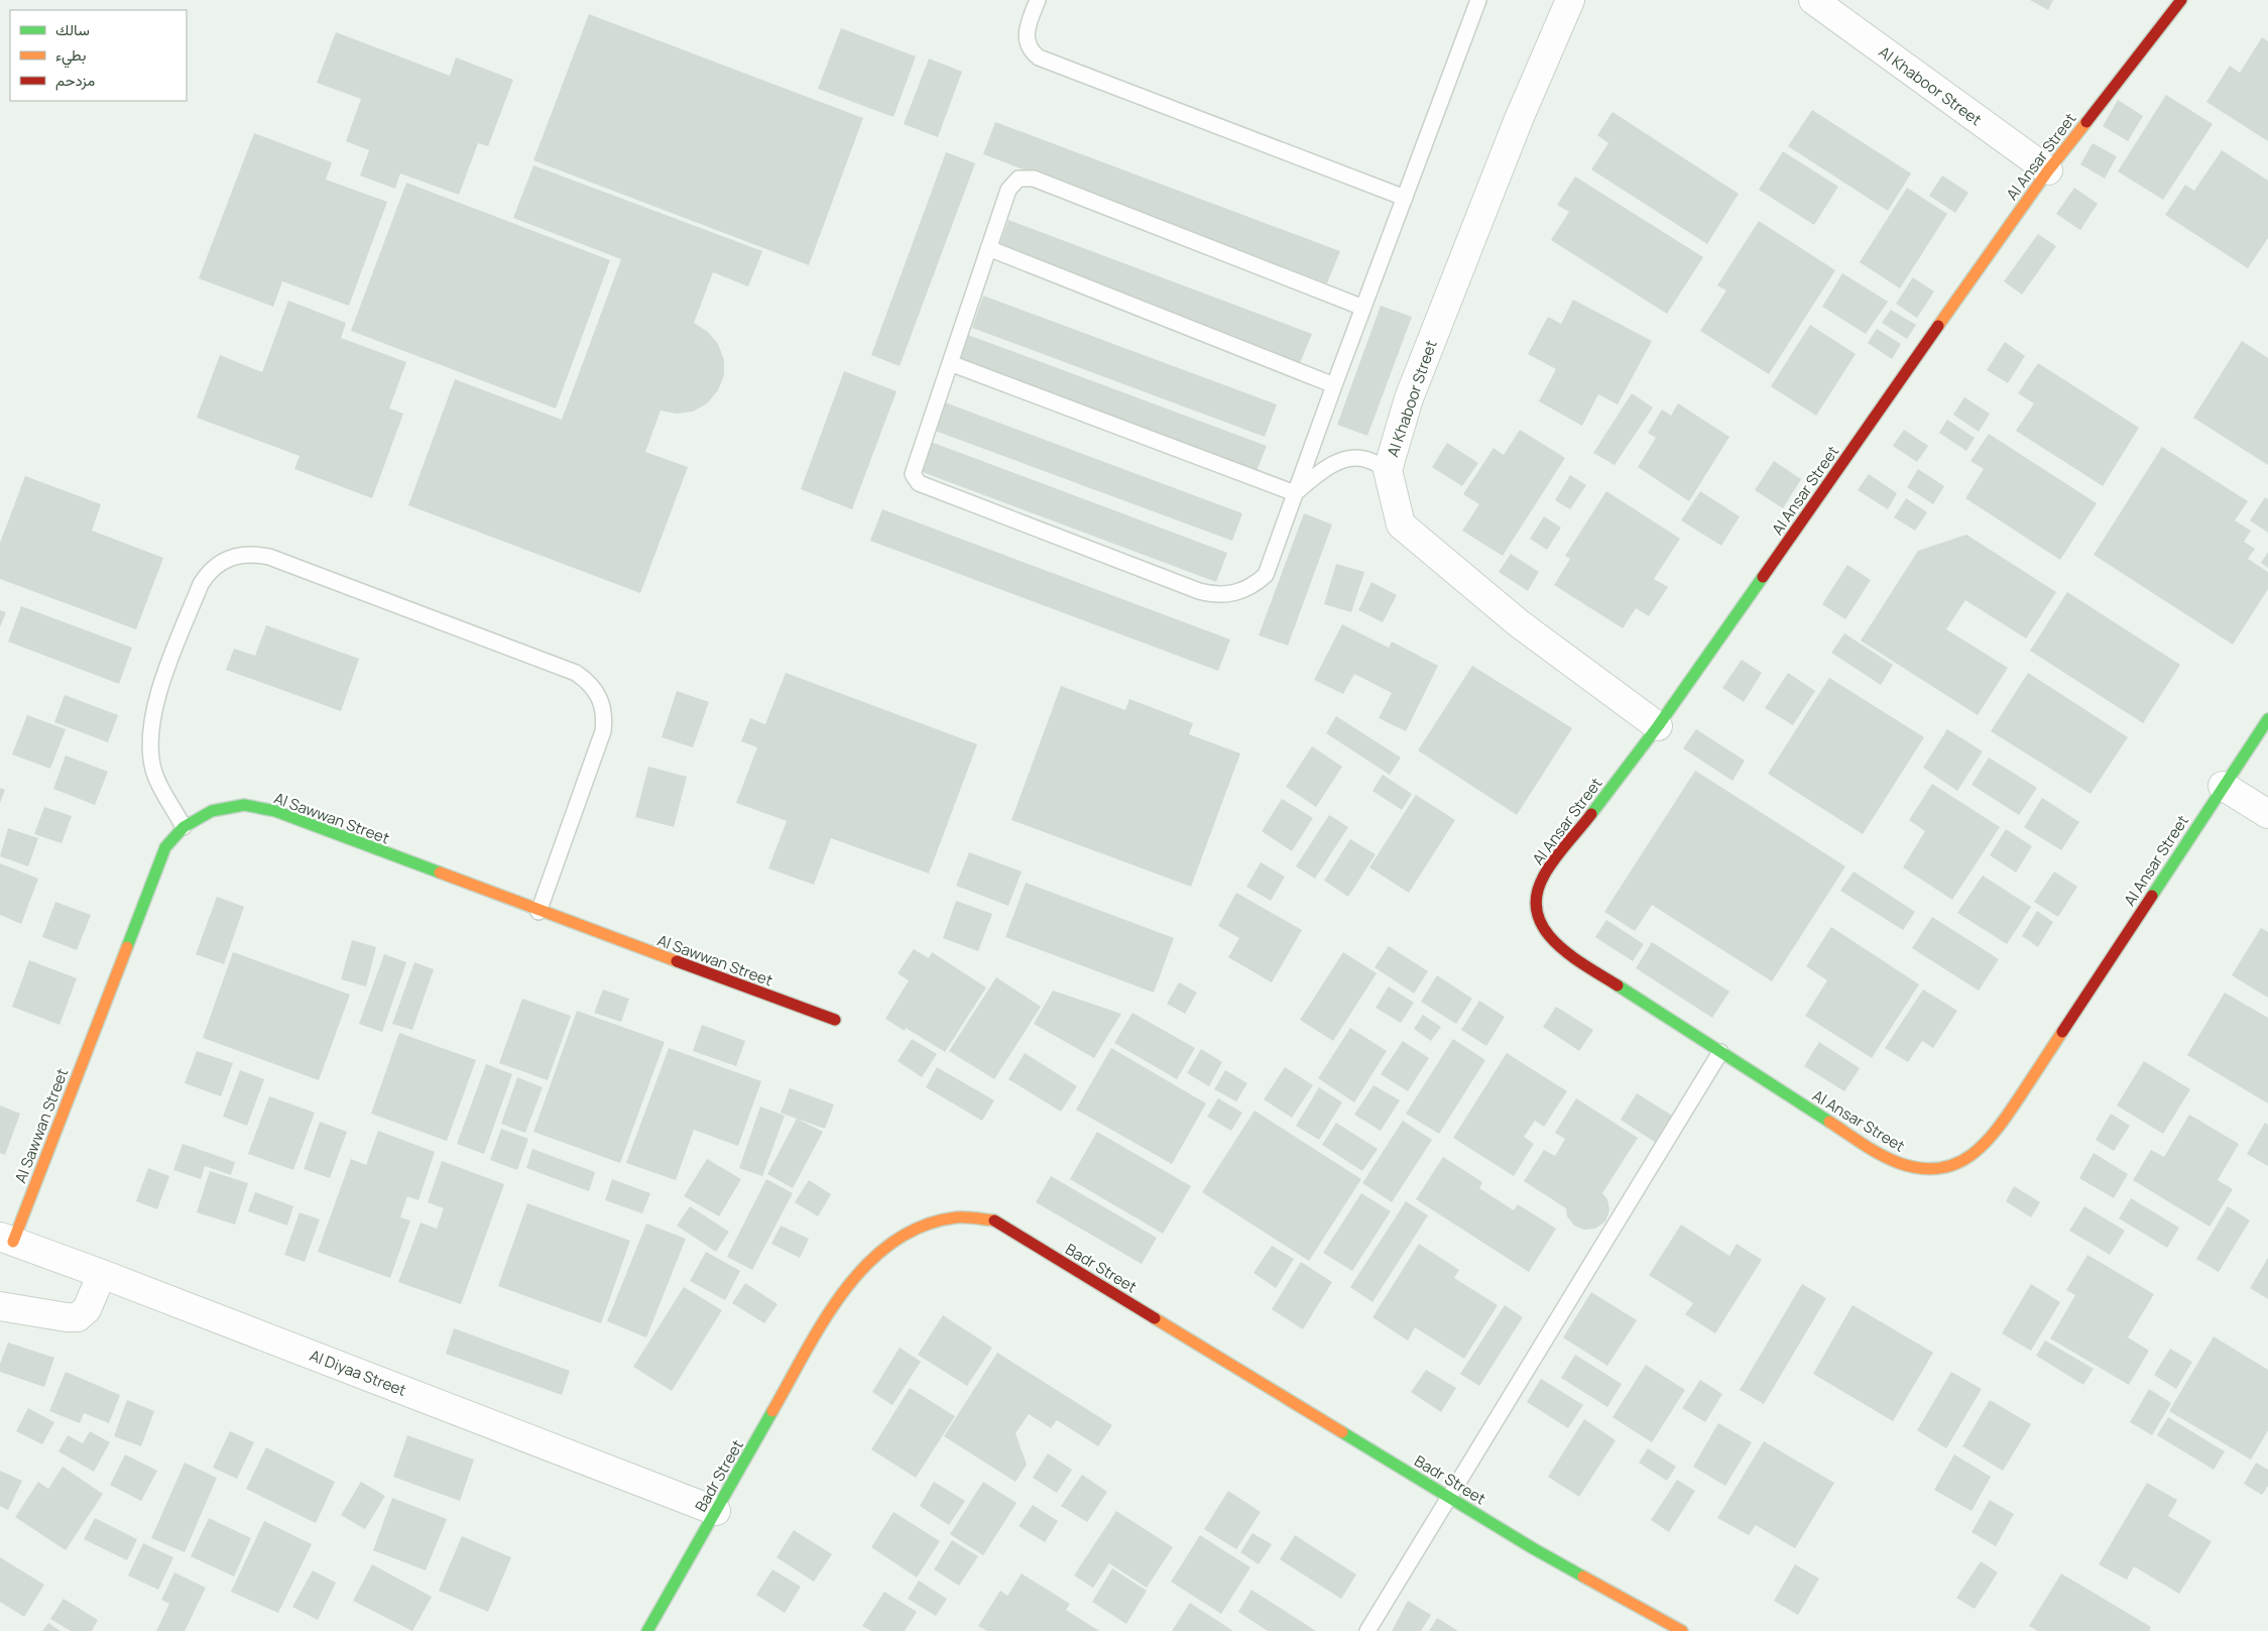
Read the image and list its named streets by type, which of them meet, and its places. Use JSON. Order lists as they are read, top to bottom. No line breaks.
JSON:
{"streets":{"street":["Al Khaboor Street","Al Ansar Street","Al Sawwan Street","Badr Street","Al Diyaa Street"]},"crossings":[["Al Khaboor Street","Al Ansar Street"],["Al Sawwan Street","Al Diyaa Street"],["Badr Street","Al Diyaa Street"]],"legend":["سالك","بطيء","مزدحم"]}
